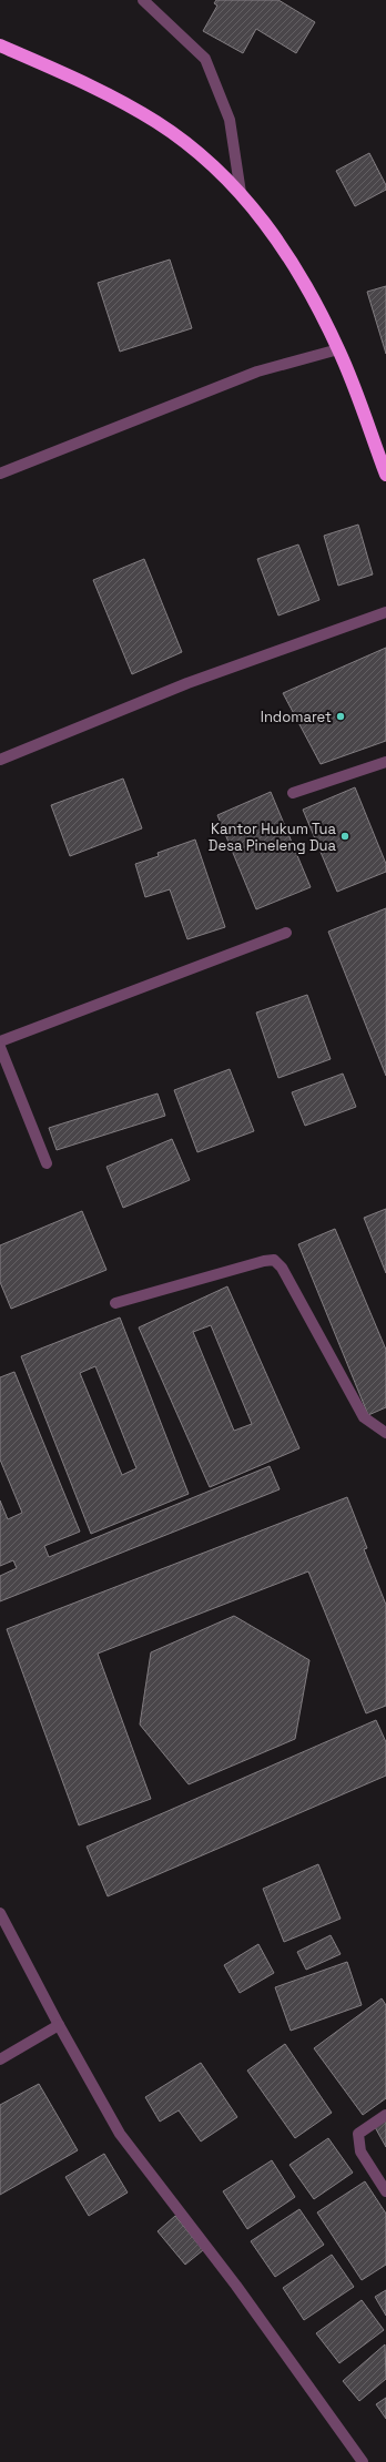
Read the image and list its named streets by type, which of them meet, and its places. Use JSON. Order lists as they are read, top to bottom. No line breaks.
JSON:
{"places":["Indomaret","Kantor Hukum Tua Desa Pineleng Dua"]}
